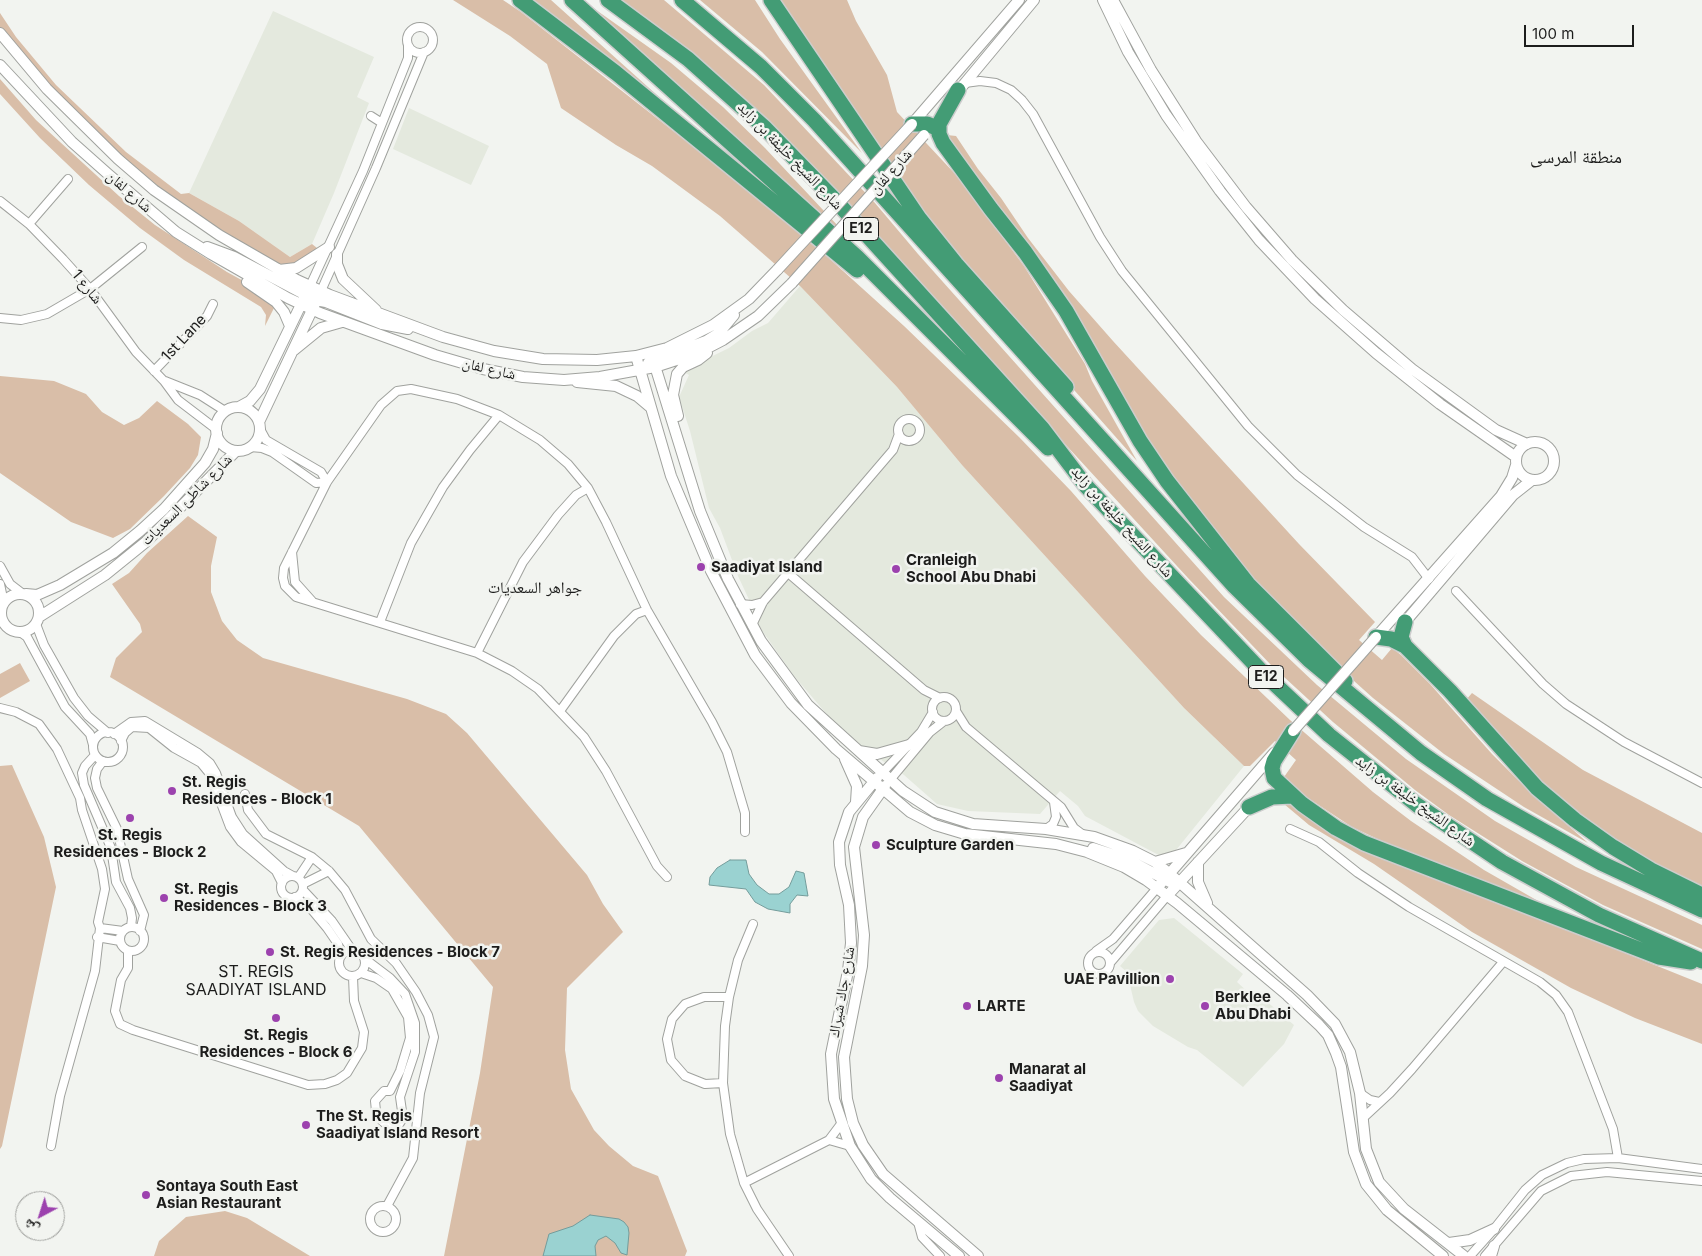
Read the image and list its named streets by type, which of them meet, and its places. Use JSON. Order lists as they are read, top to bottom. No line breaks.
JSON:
{"streets":{"highway":["شارع الشيخ خليفة بن زايد","E12"],"street":["شارع لفان","شارع 1","1st Lane","شارع شاطئ السعديات","شارع جاك شيراك"]},"crossings":[["شارع 1","1st Lane"],["شارع 1","شارع شاطئ السعديات"]],"districts":["منطقة المرسى","جواهر السعديات","ST. REGIS SAADIYAT ISLAND"],"places":["Saadiyat Island","Cranleigh School Abu Dhabi","St. Regis Residences - Block 1","St. Regis Residences - Block 2","Sculpture Garden","St. Regis Residences - Block 3","St. Regis Residences - Block 7","UAE Pavillion","LARTE","Berklee Abu Dhabi","St. Regis Residences - Block 6","Manarat al Saadiyat","The St. Regis Saadiyat Island Resort","Sontaya South East Asian Restaurant"],"scale_bar":"100 m","north":"bottom left"}
